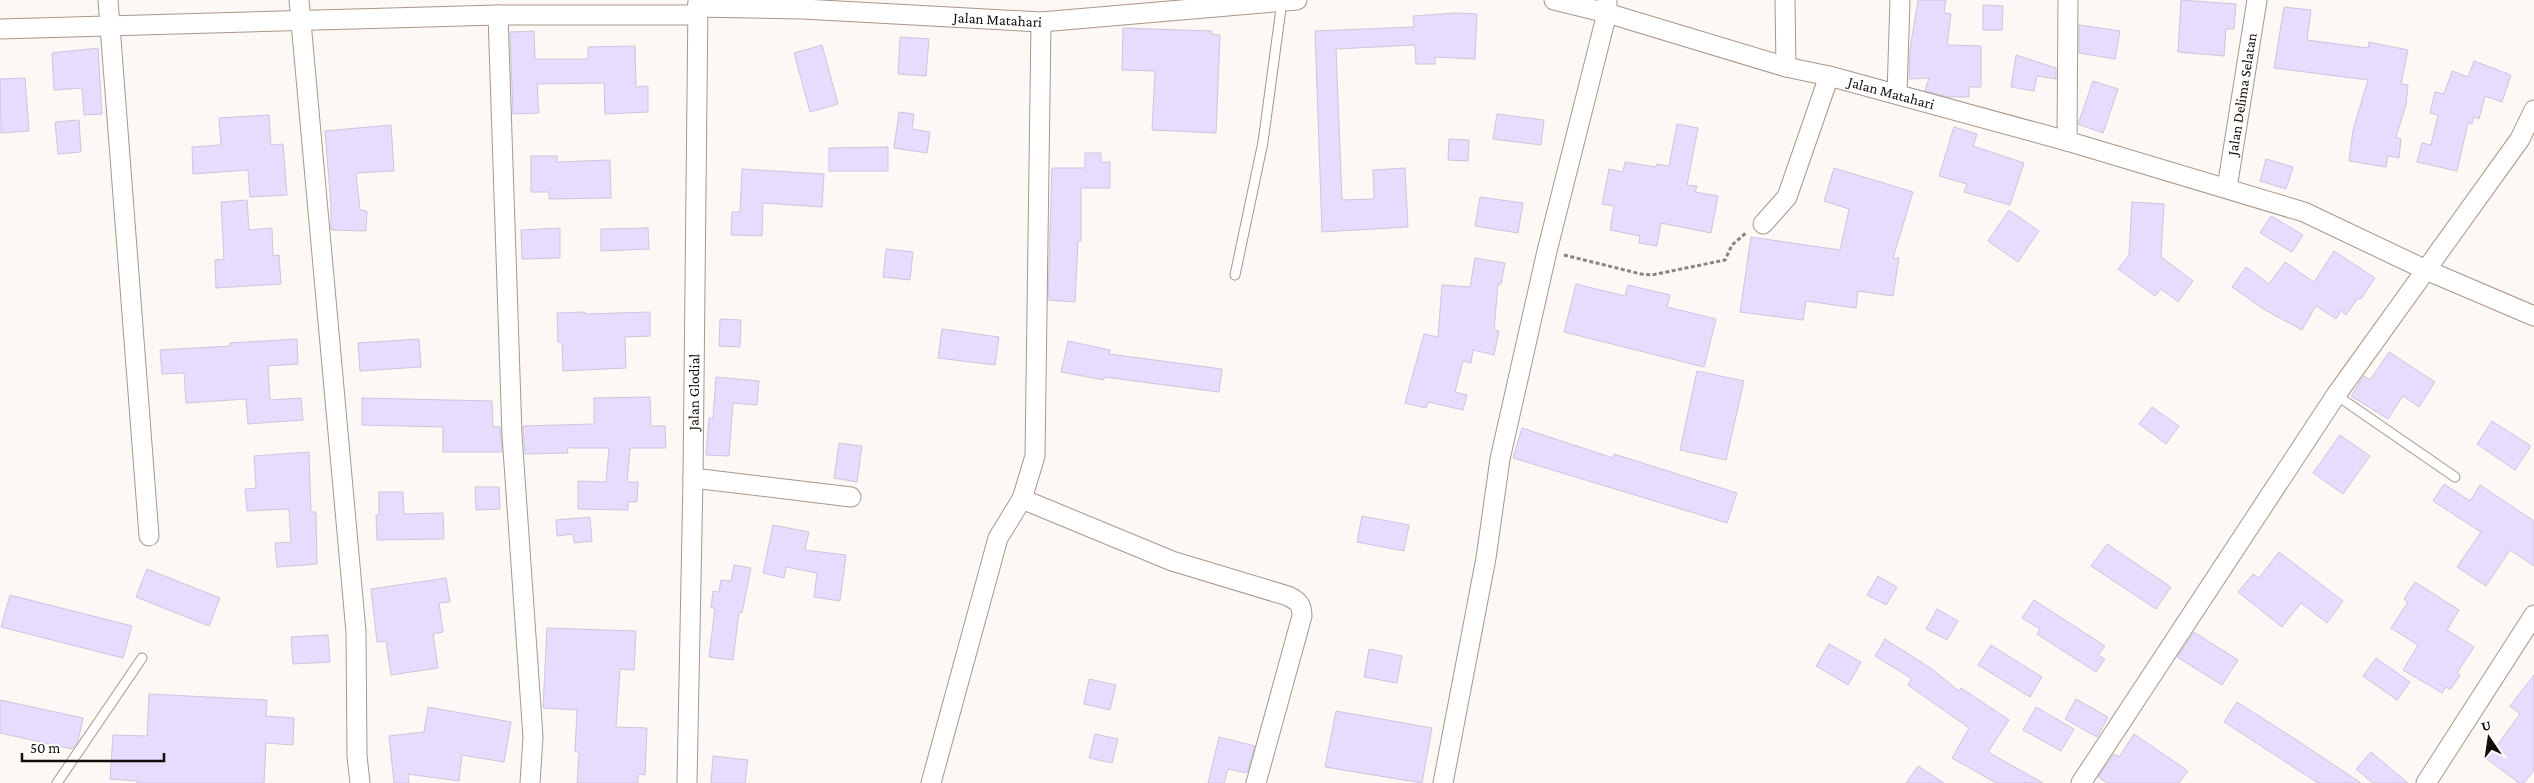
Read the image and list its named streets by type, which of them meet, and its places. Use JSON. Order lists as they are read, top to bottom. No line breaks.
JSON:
{"streets":{"street":["Jalan Matahari","Jalan Delima Selatan","Jalan Glodial"]},"crossings":[["Jalan Matahari","Jalan Delima Selatan"],["Jalan Matahari","Jalan Glodial"]],"scale_bar":"50 m","north":"top"}
